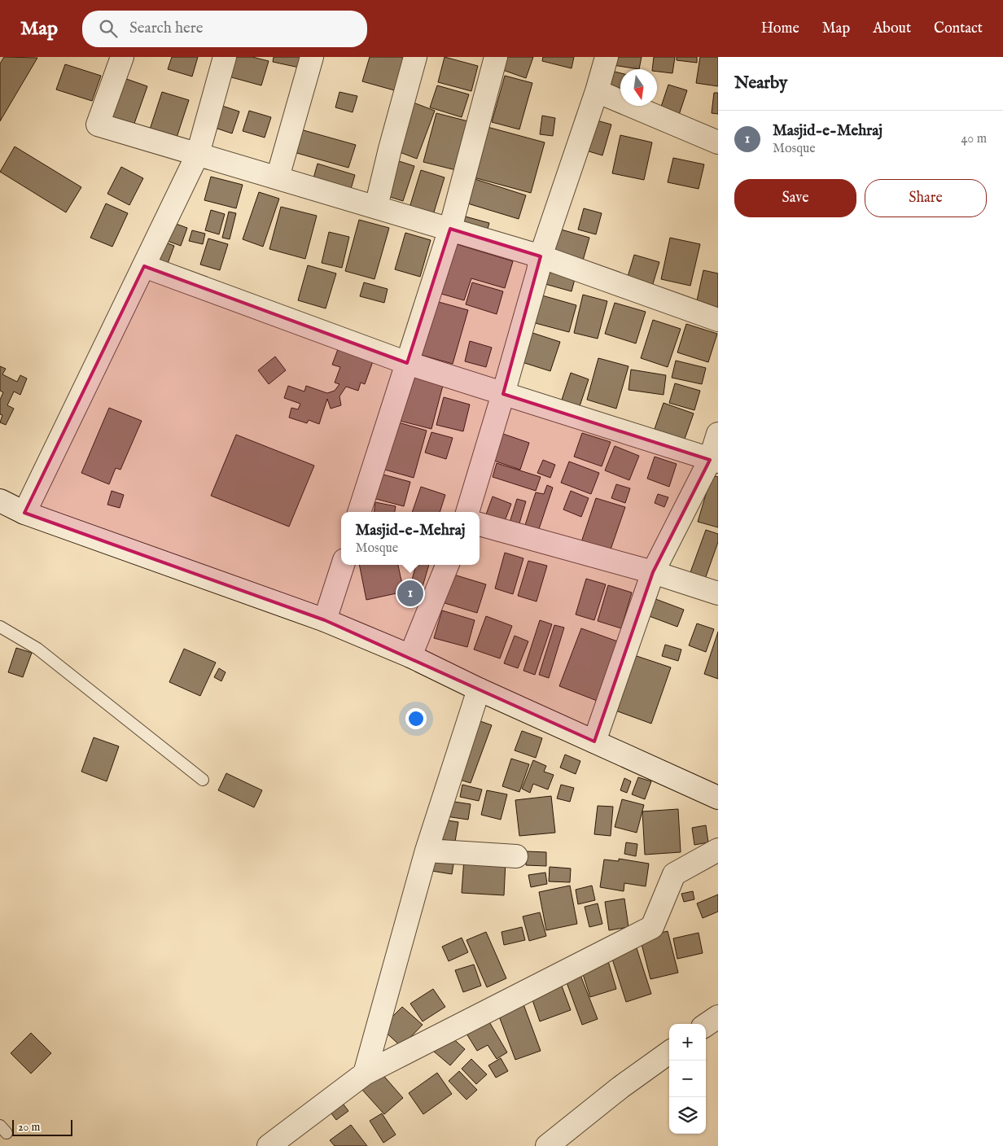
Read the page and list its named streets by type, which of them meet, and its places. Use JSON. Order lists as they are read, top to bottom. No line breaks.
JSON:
{"scale_bar":"20 m","north":"bottom","page":{"header":"Map","search":"Search here","nav":["Home","Map","About","Contact"],"heading":"Nearby","list":[{"mark":"1","name":"Masjid-e-Mehraj","note":"Mosque","value":"40 m"}],"buttons":["Save","Share"],"popup":["Masjid-e-Mehraj","Mosque"],"pins":"1","map_buttons":["+","−"],"scale":"20 m"}}
